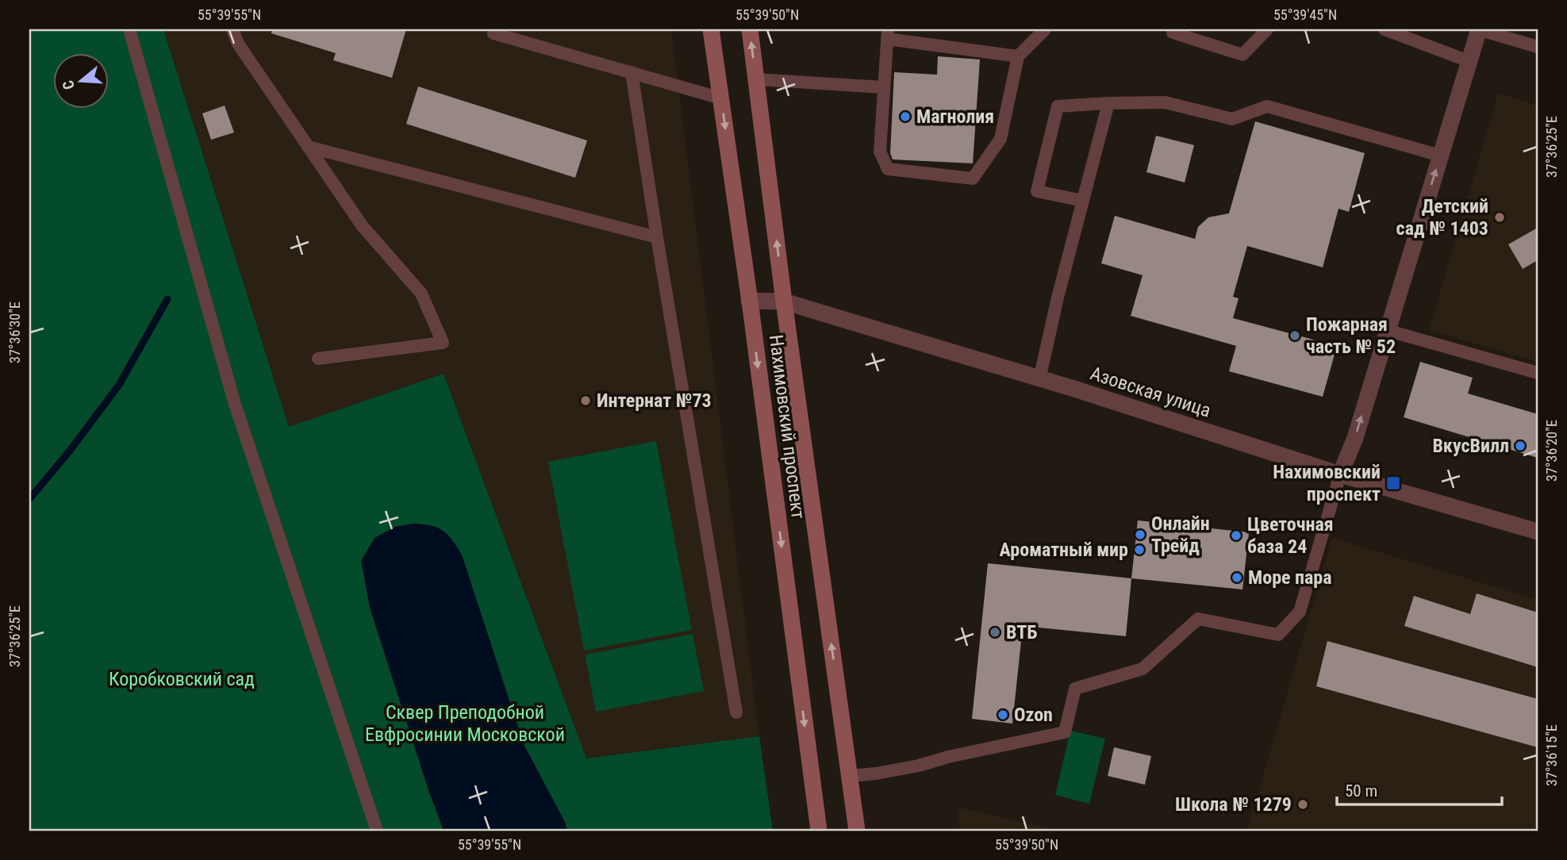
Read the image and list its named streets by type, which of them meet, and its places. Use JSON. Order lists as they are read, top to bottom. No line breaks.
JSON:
{"streets":{"main road":["Нахимовский проспект"],"street":["Азовская улица"]},"crossings":[["Азовская улица","Нахимовский проспект"]],"parks":["Коробковский сад","Сквер Преподобной Евфросинии Московской"],"places":{"other":["Магнолия","Детский сад № 1403","Пожарная часть № 52","Интернат №73","ВкусВилл","Онлайн Трейд","Цветочная база 24","Ароматный мир","Море пара","ВТБ","Ozon","Школа № 1279"],"transit":["Нахимовский проспект"]},"scale_bar":"50 m","north":"left","coordinates":["55°39'55\"N","55°39'50\"N","55°39'45\"N","37°36'25\"E","37°36'30\"E","37°36'20\"E","37°36'15\"E"]}
